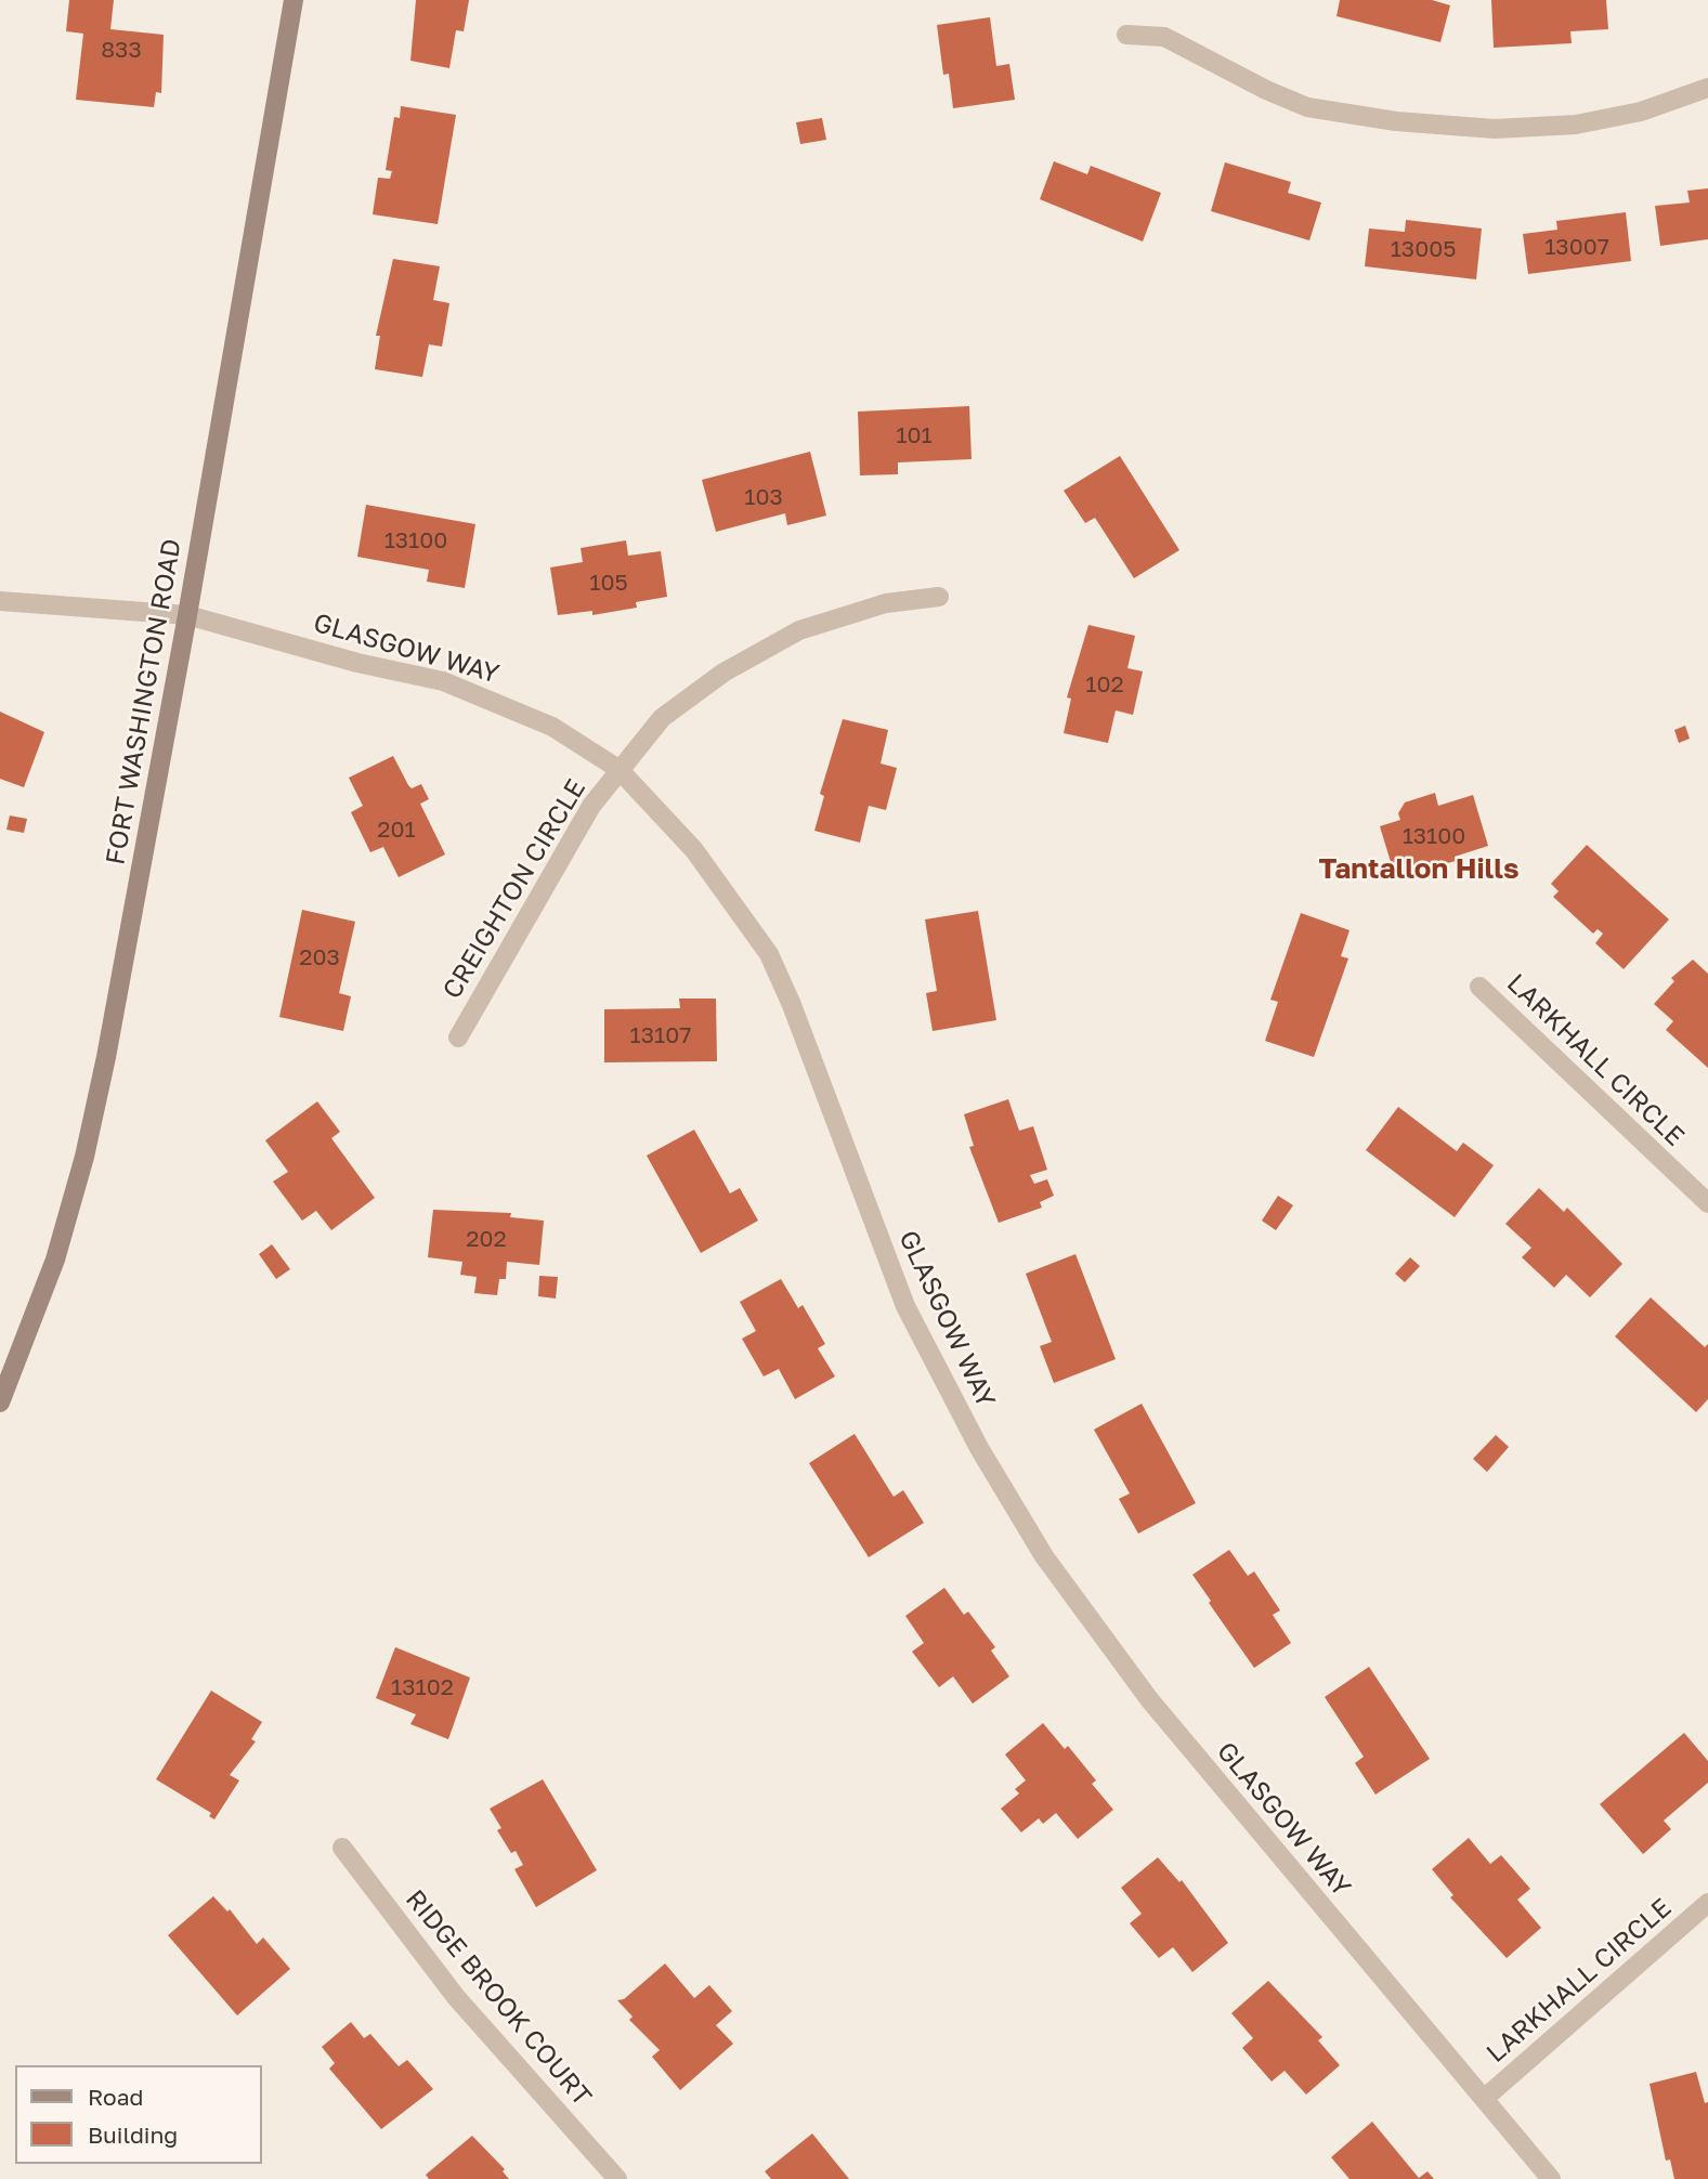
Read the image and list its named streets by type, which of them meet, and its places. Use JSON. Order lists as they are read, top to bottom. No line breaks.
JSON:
{"streets":{"main road":["FORT WASHINGTON ROAD"],"street":["GLASGOW WAY","CREIGHTON CIRCLE","LARKHALL CIRCLE","RIDGE BROOK COURT"]},"crossings":[["GLASGOW WAY","FORT WASHINGTON ROAD"],["GLASGOW WAY","CREIGHTON CIRCLE"],["GLASGOW WAY","LARKHALL CIRCLE"]],"districts":["Tantallon Hills"],"house_numbers":["833","13007","13005","101","103","13100","105","102","201","13100","203","13107","202","13102"],"legend":["Road","Building"]}
